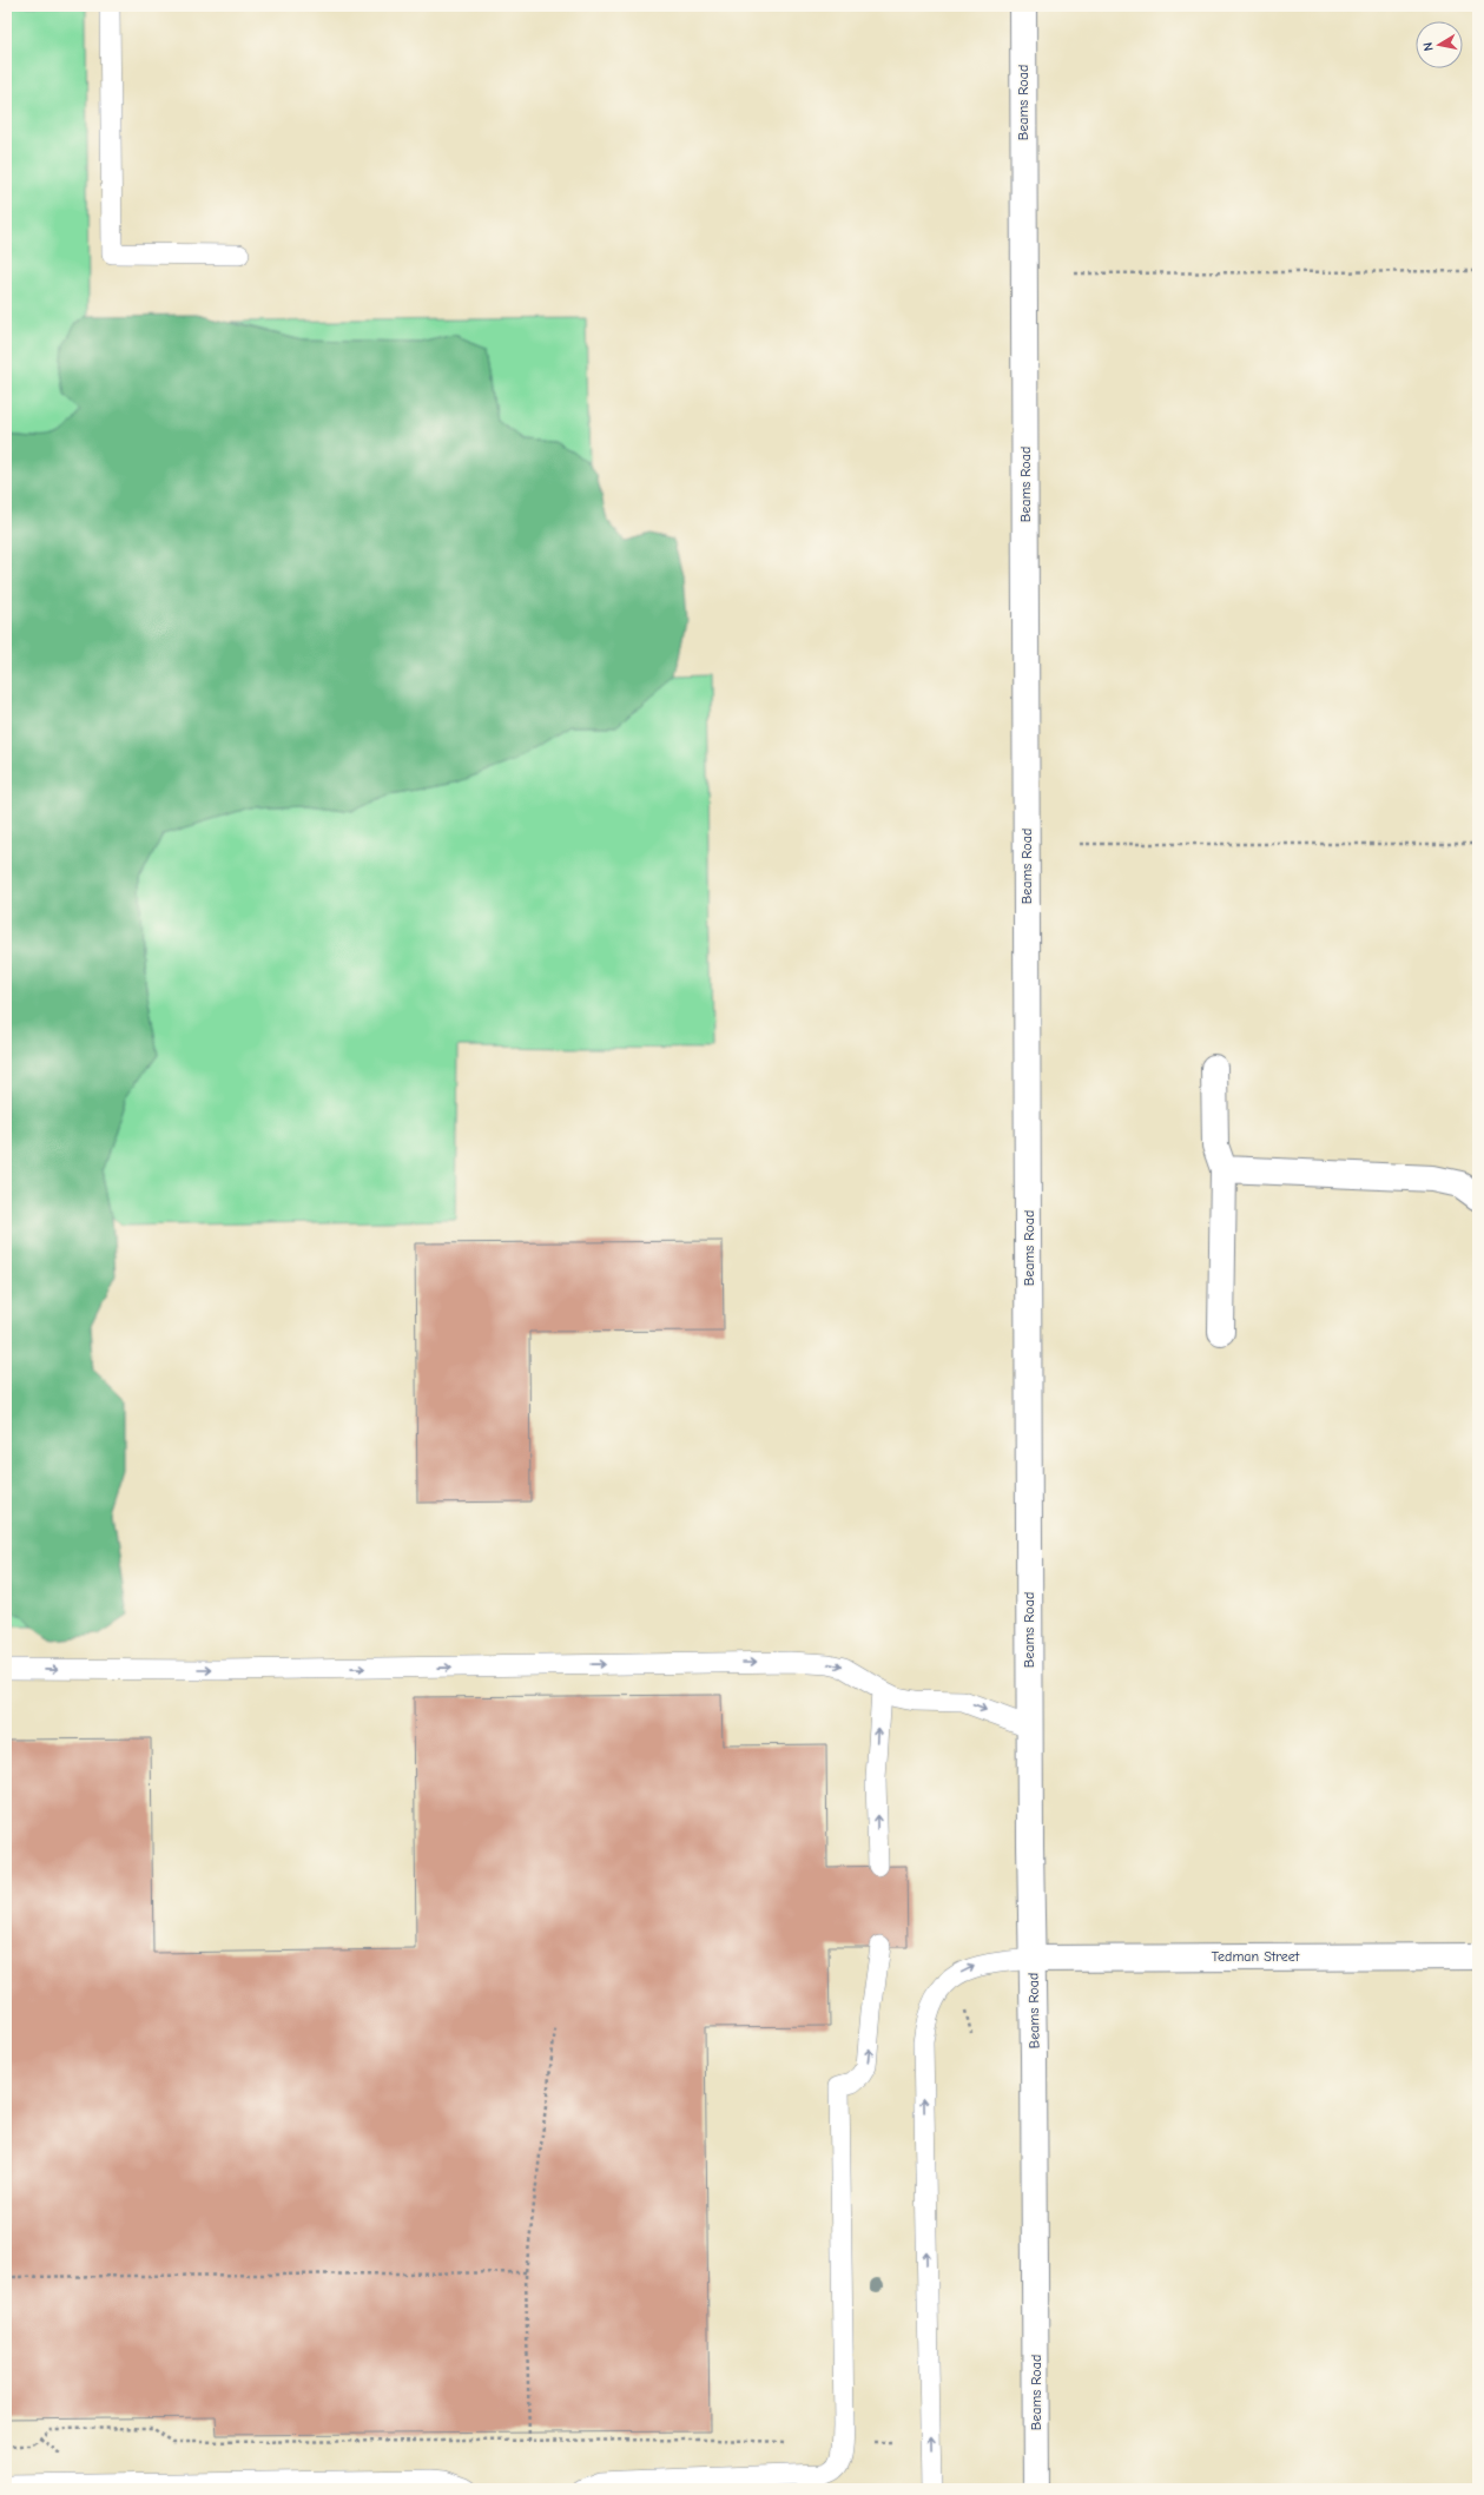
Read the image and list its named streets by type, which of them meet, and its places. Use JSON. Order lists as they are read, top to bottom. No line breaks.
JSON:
{"streets":{"main road":["Beams Road","Tedman Street"]},"crossings":[["Beams Road","Tedman Street"]],"north":"left"}
